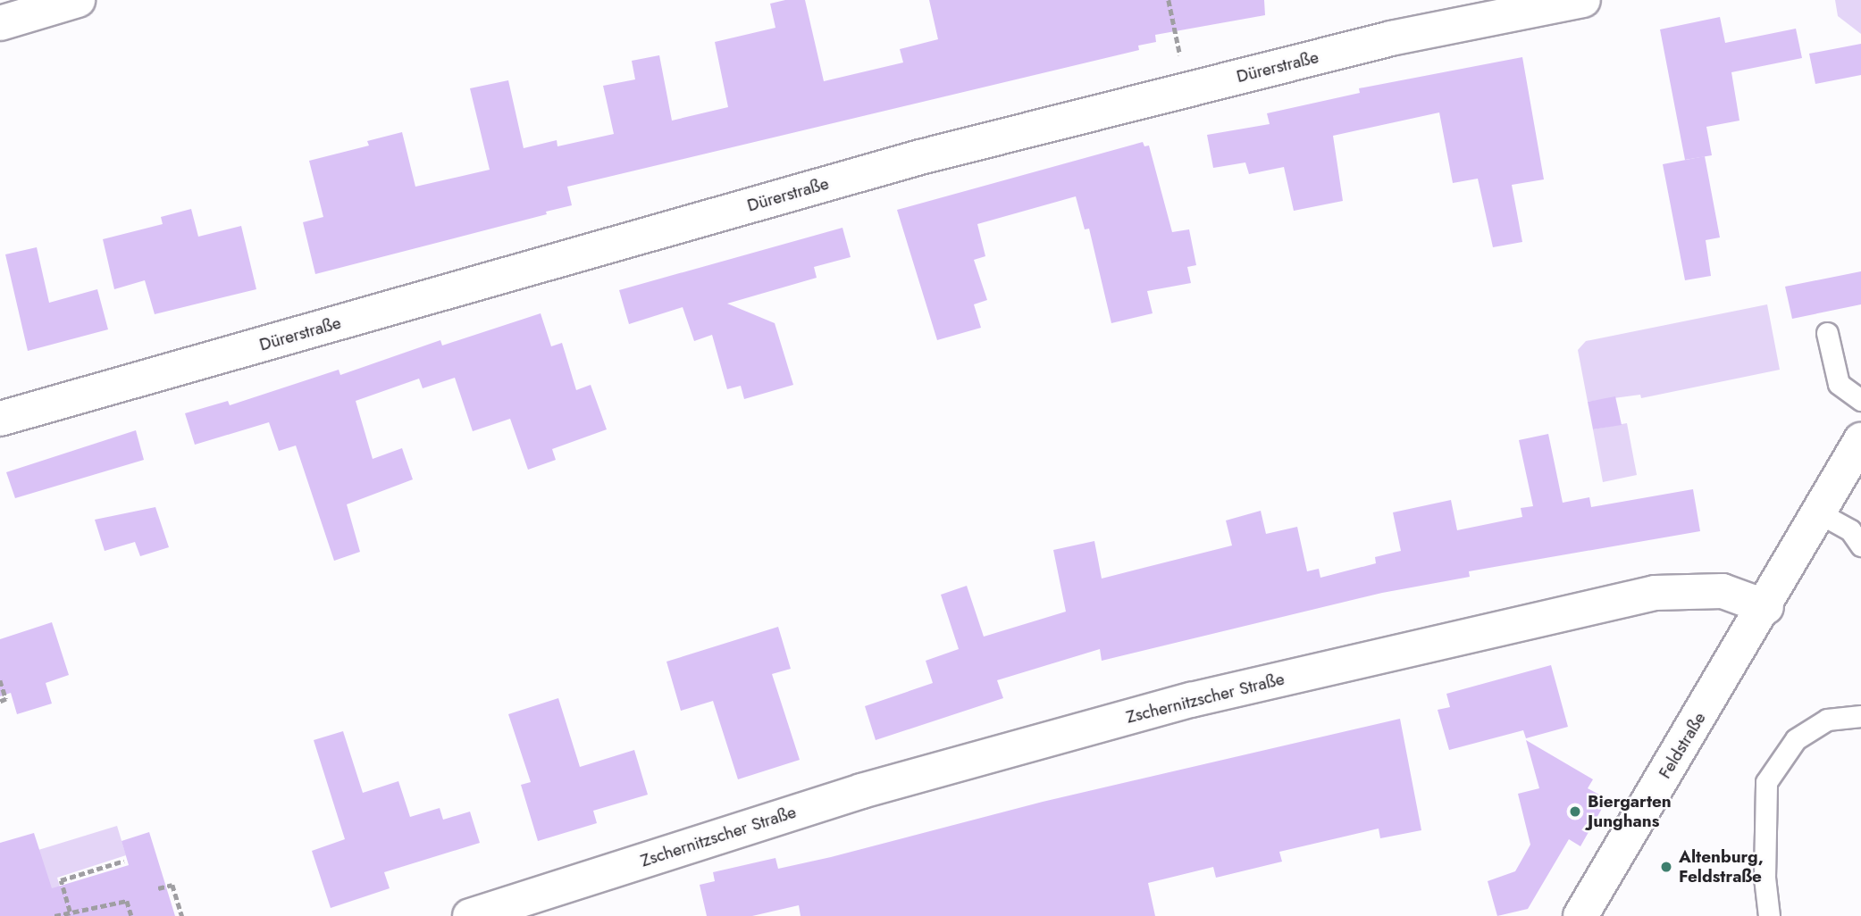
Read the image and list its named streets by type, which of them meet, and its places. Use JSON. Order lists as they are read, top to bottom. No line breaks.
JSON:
{"streets":{"street":["Dürerstraße","Zschernitzscher Straße","Feldstraße"]},"crossings":[["Zschernitzscher Straße","Feldstraße"]],"places":["Biergarten Junghans","Altenburg, Feldstraße"]}
